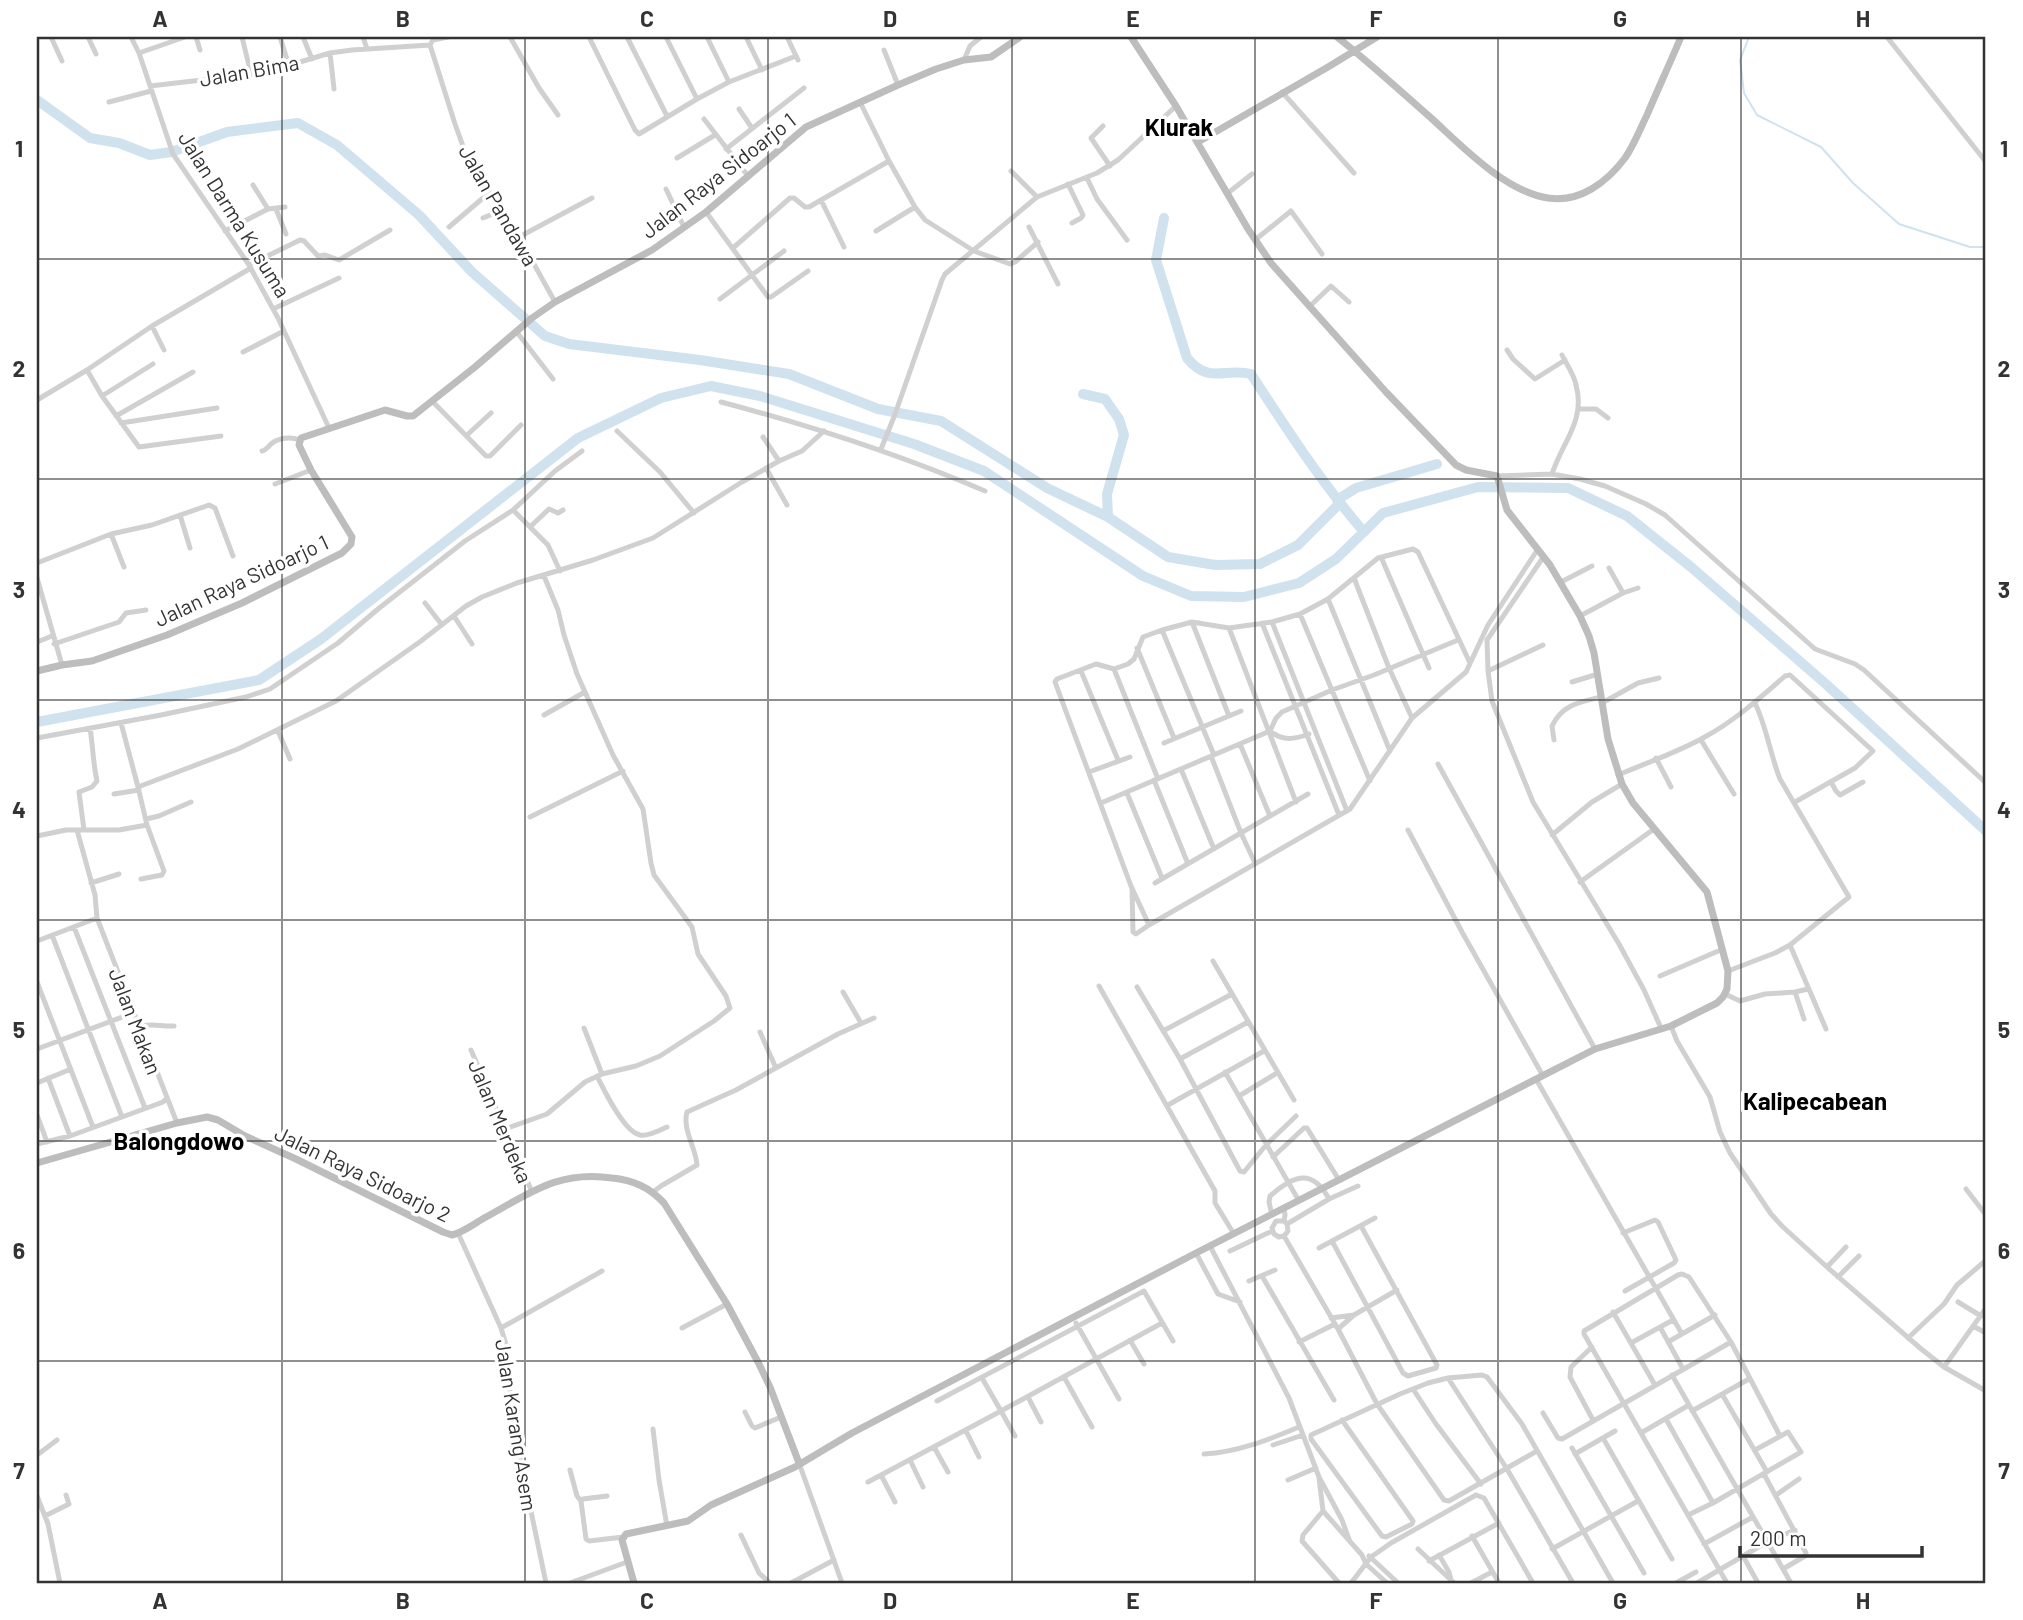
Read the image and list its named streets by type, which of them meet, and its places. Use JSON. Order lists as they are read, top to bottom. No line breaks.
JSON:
{"streets":{"street":["Jalan Bima","Jalan Raya Sidoarjo 1","Jalan Pandawa","Jalan Darma Kusuma","Jalan Makan","Jalan Merdeka","Jalan Raya Sidoarjo 2","Jalan Karang Asem"]},"crossings":[["Jalan Bima","Jalan Pandawa"],["Jalan Bima","Jalan Darma Kusuma"],["Jalan Raya Sidoarjo 1","Jalan Pandawa"],["Jalan Makan","Jalan Raya Sidoarjo 2"],["Jalan Merdeka","Jalan Raya Sidoarjo 2"],["Jalan Raya Sidoarjo 2","Jalan Karang Asem"]],"districts":["Klurak","Kalipecabean","Balongdowo"],"scale_bar":"200 m","grid":{"columns":["A","B","C","D","E","F","G","H"],"rows":["1","2","3","4","5","6","7"]}}
